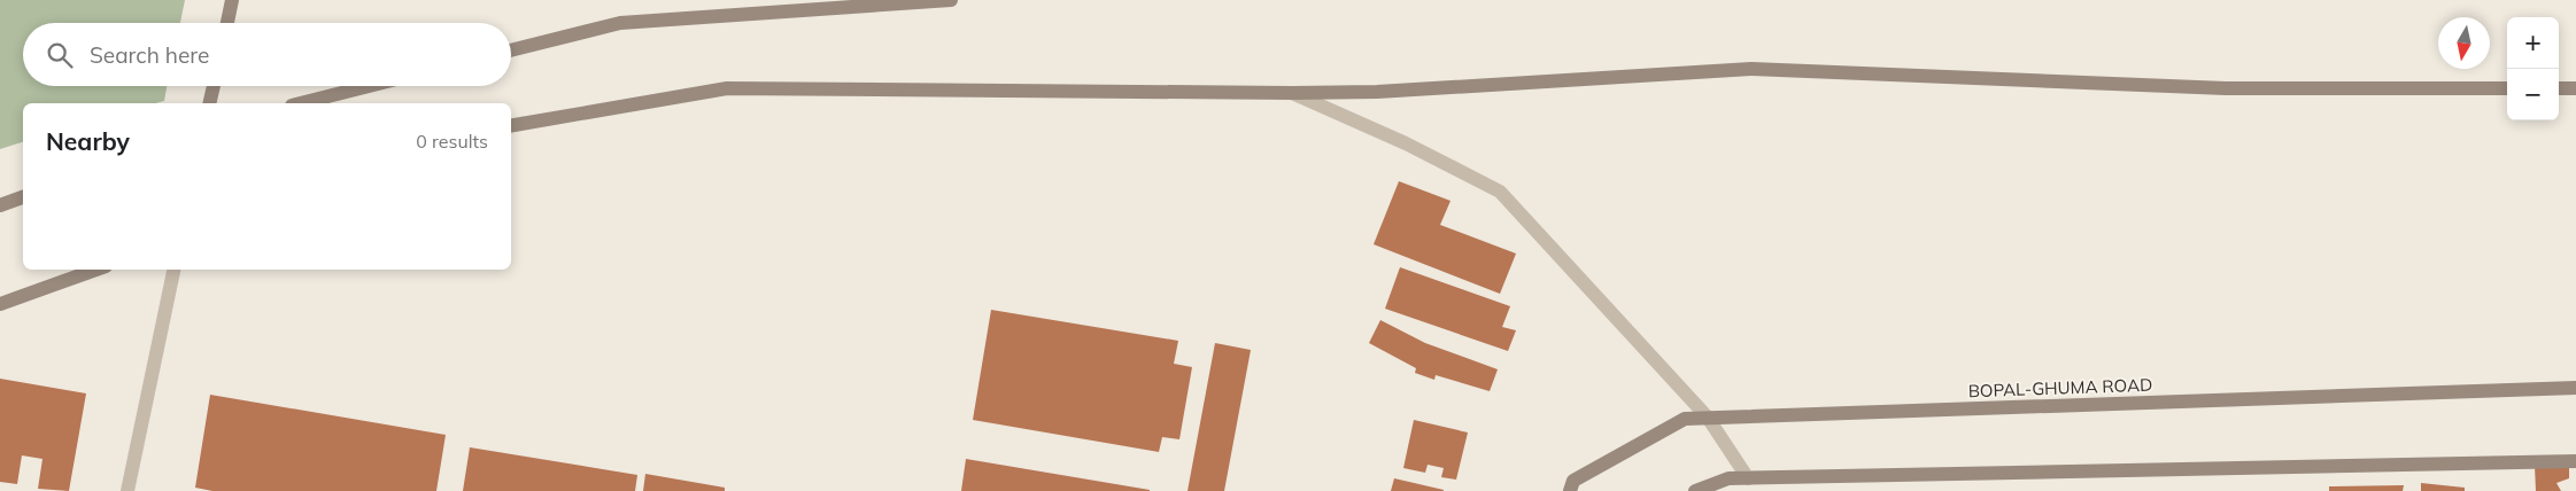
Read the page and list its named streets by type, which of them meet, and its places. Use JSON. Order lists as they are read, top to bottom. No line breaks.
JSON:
{"streets":{"street":["BOPAL-GHUMA ROAD"]},"north":"bottom","page":{"map_buttons":["+","−"],"search":"Search here","heading":["Nearby","0 results"]}}
